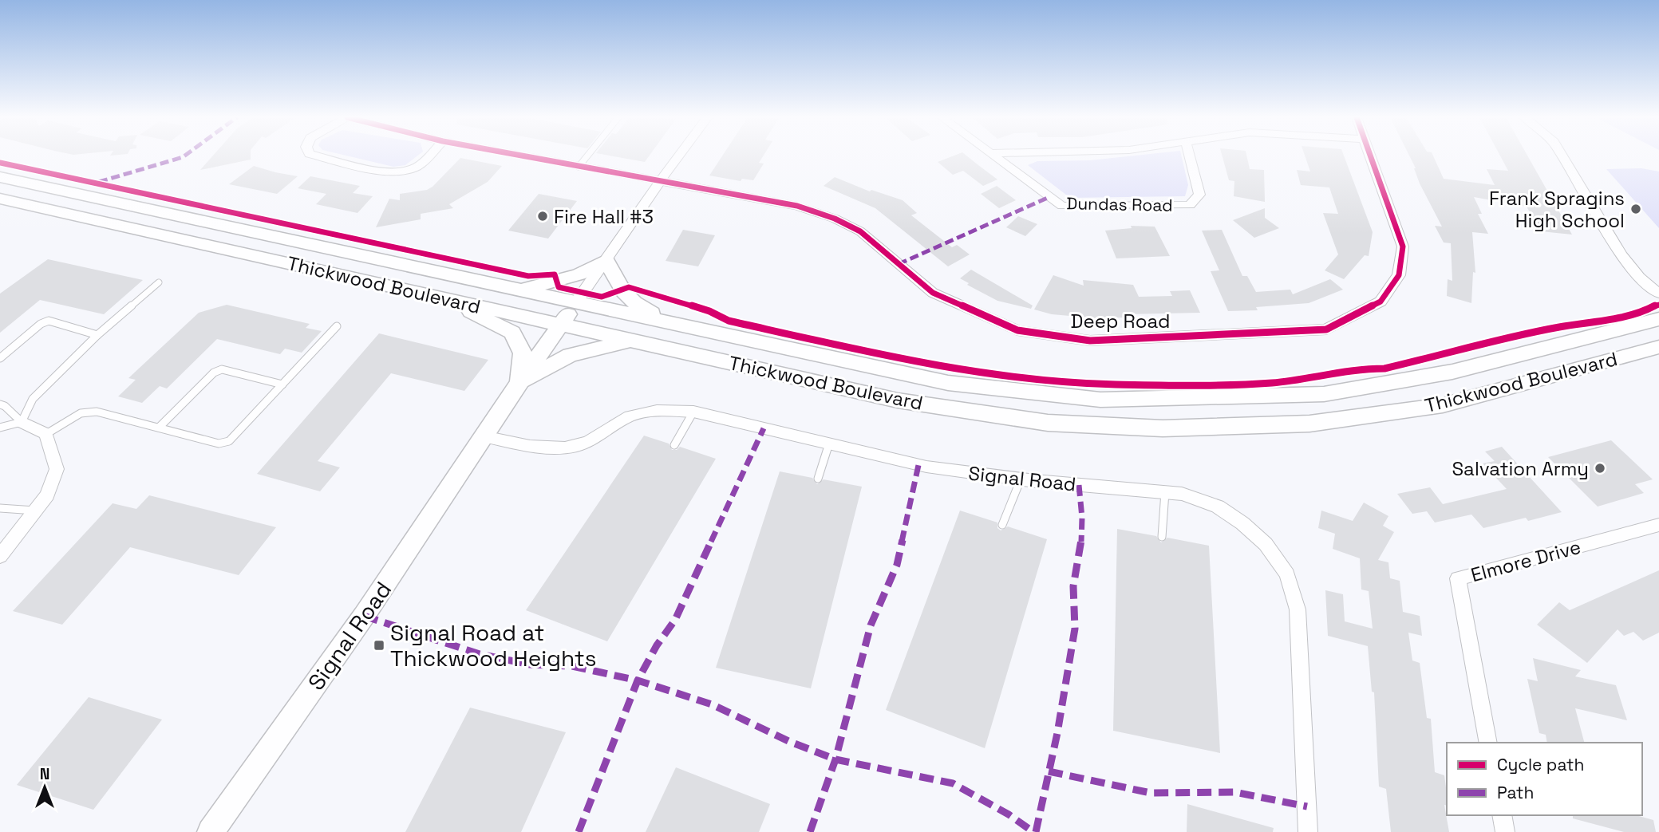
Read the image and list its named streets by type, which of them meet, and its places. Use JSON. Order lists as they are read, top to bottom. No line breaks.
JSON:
{"streets":{"main road":["Thickwood Boulevard","Signal Road"],"street":["Dundas Road","Deep Road","Elmore Drive"]},"crossings":[["Thickwood Boulevard","Signal Road"]],"places":{"other":["Frank Spragins High School","Fire Hall #3","Salvation Army"],"transit":["Signal Road at Thickwood Heights"]},"legend":["Cycle path","Path"],"north":"top"}
